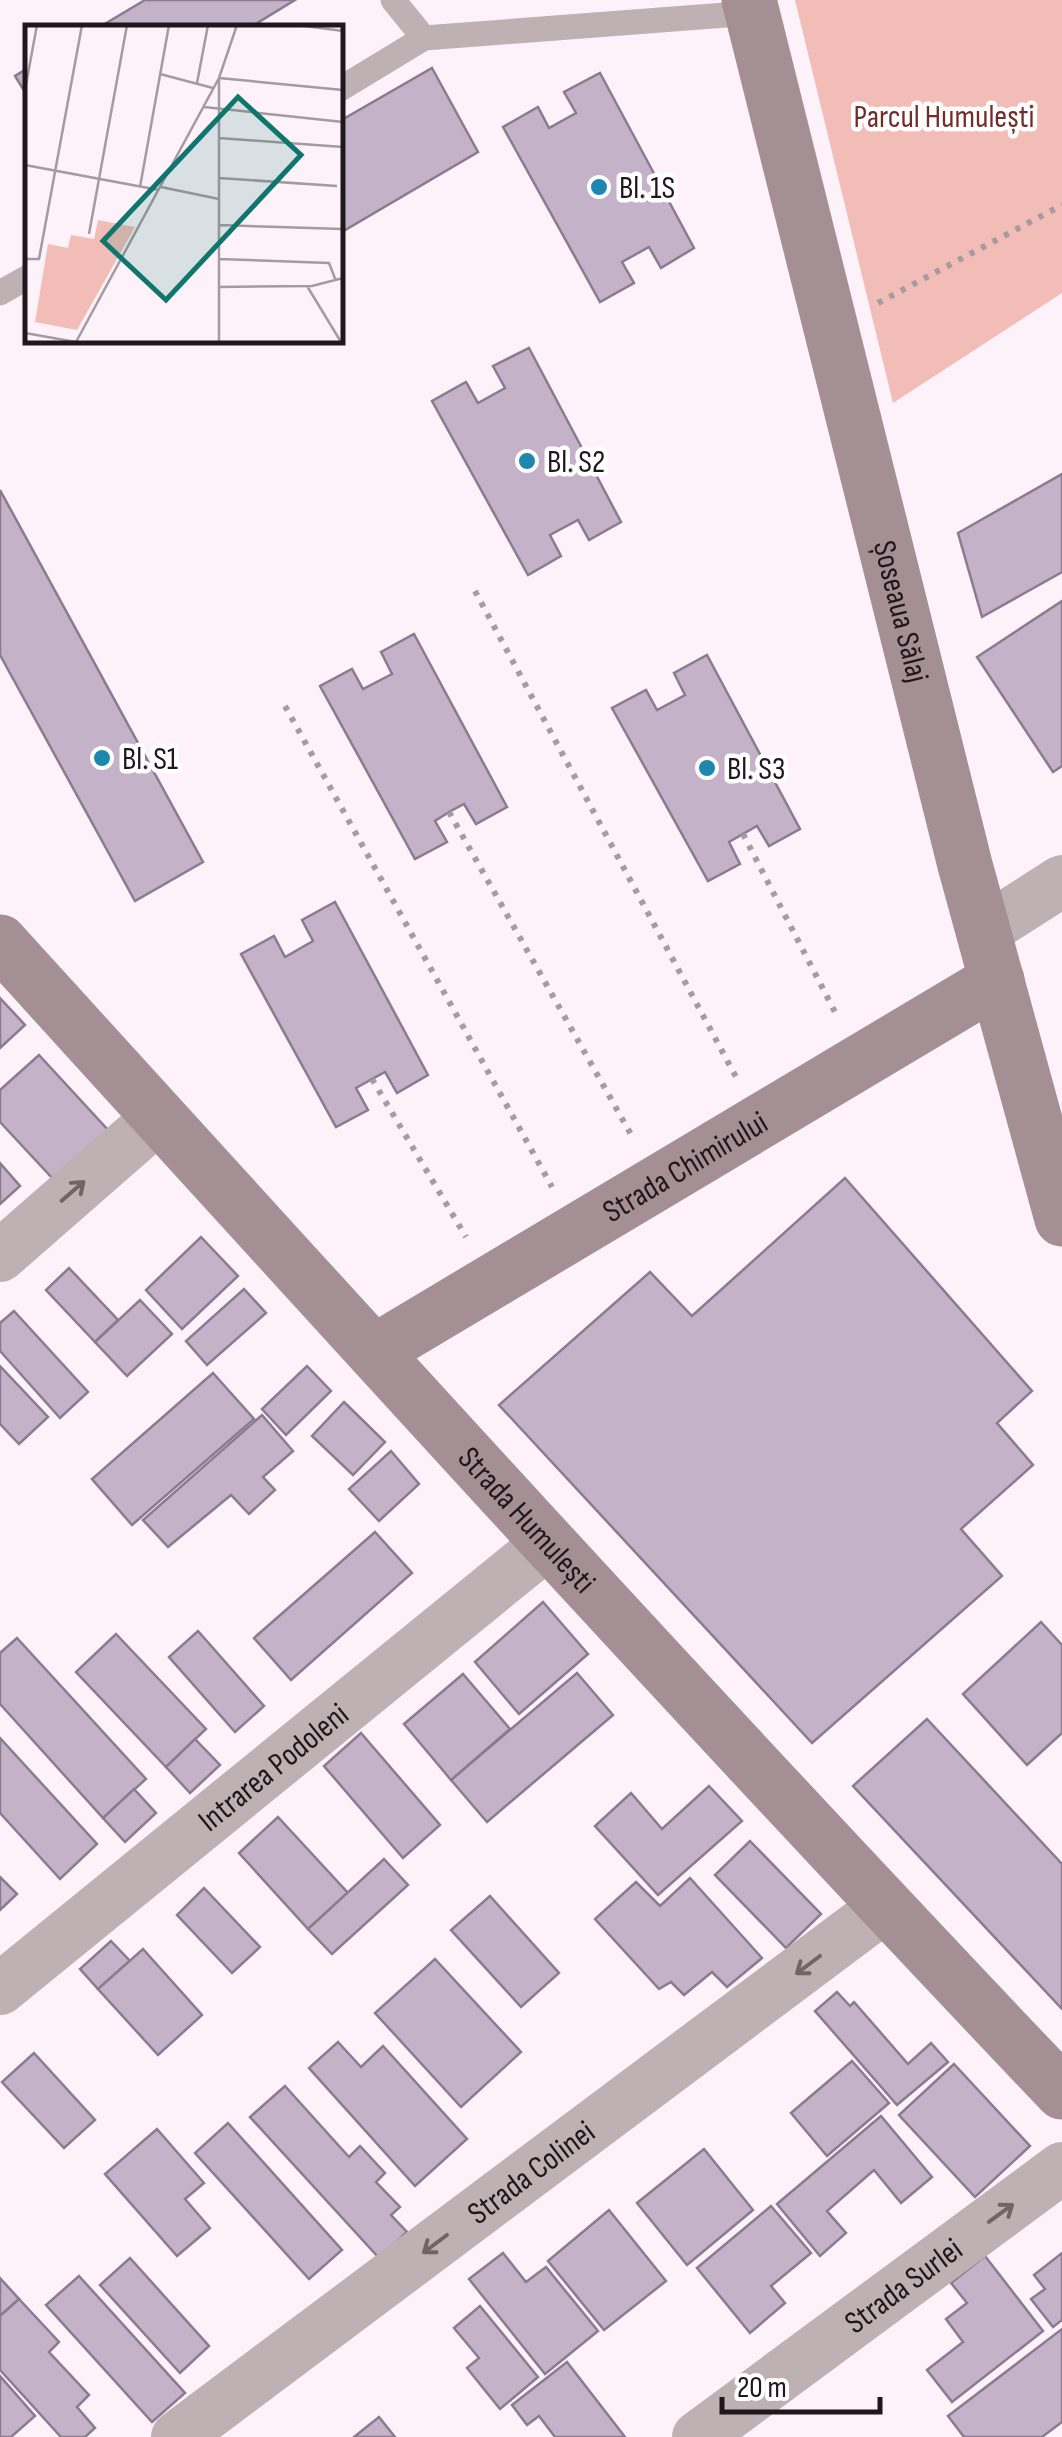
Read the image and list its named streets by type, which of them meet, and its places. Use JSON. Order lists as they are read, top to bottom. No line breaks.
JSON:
{"streets":{"street":["Șoseaua Sălaj","Strada Chimirului","Strada Humulești","Intrarea Podoleni","Strada Colinei","Strada Surlei"]},"crossings":[["Șoseaua Sălaj","Strada Chimirului"],["Strada Chimirului","Strada Humulești"],["Strada Humulești","Intrarea Podoleni"],["Strada Humulești","Strada Colinei"]],"one_way":["Strada Colinei","Strada Surlei"],"parks":["Parcul Humulești"],"places":["Bl. 1S","Bl. S2","Bl. S1","Bl. S3"],"scale_bar":"20 m"}
